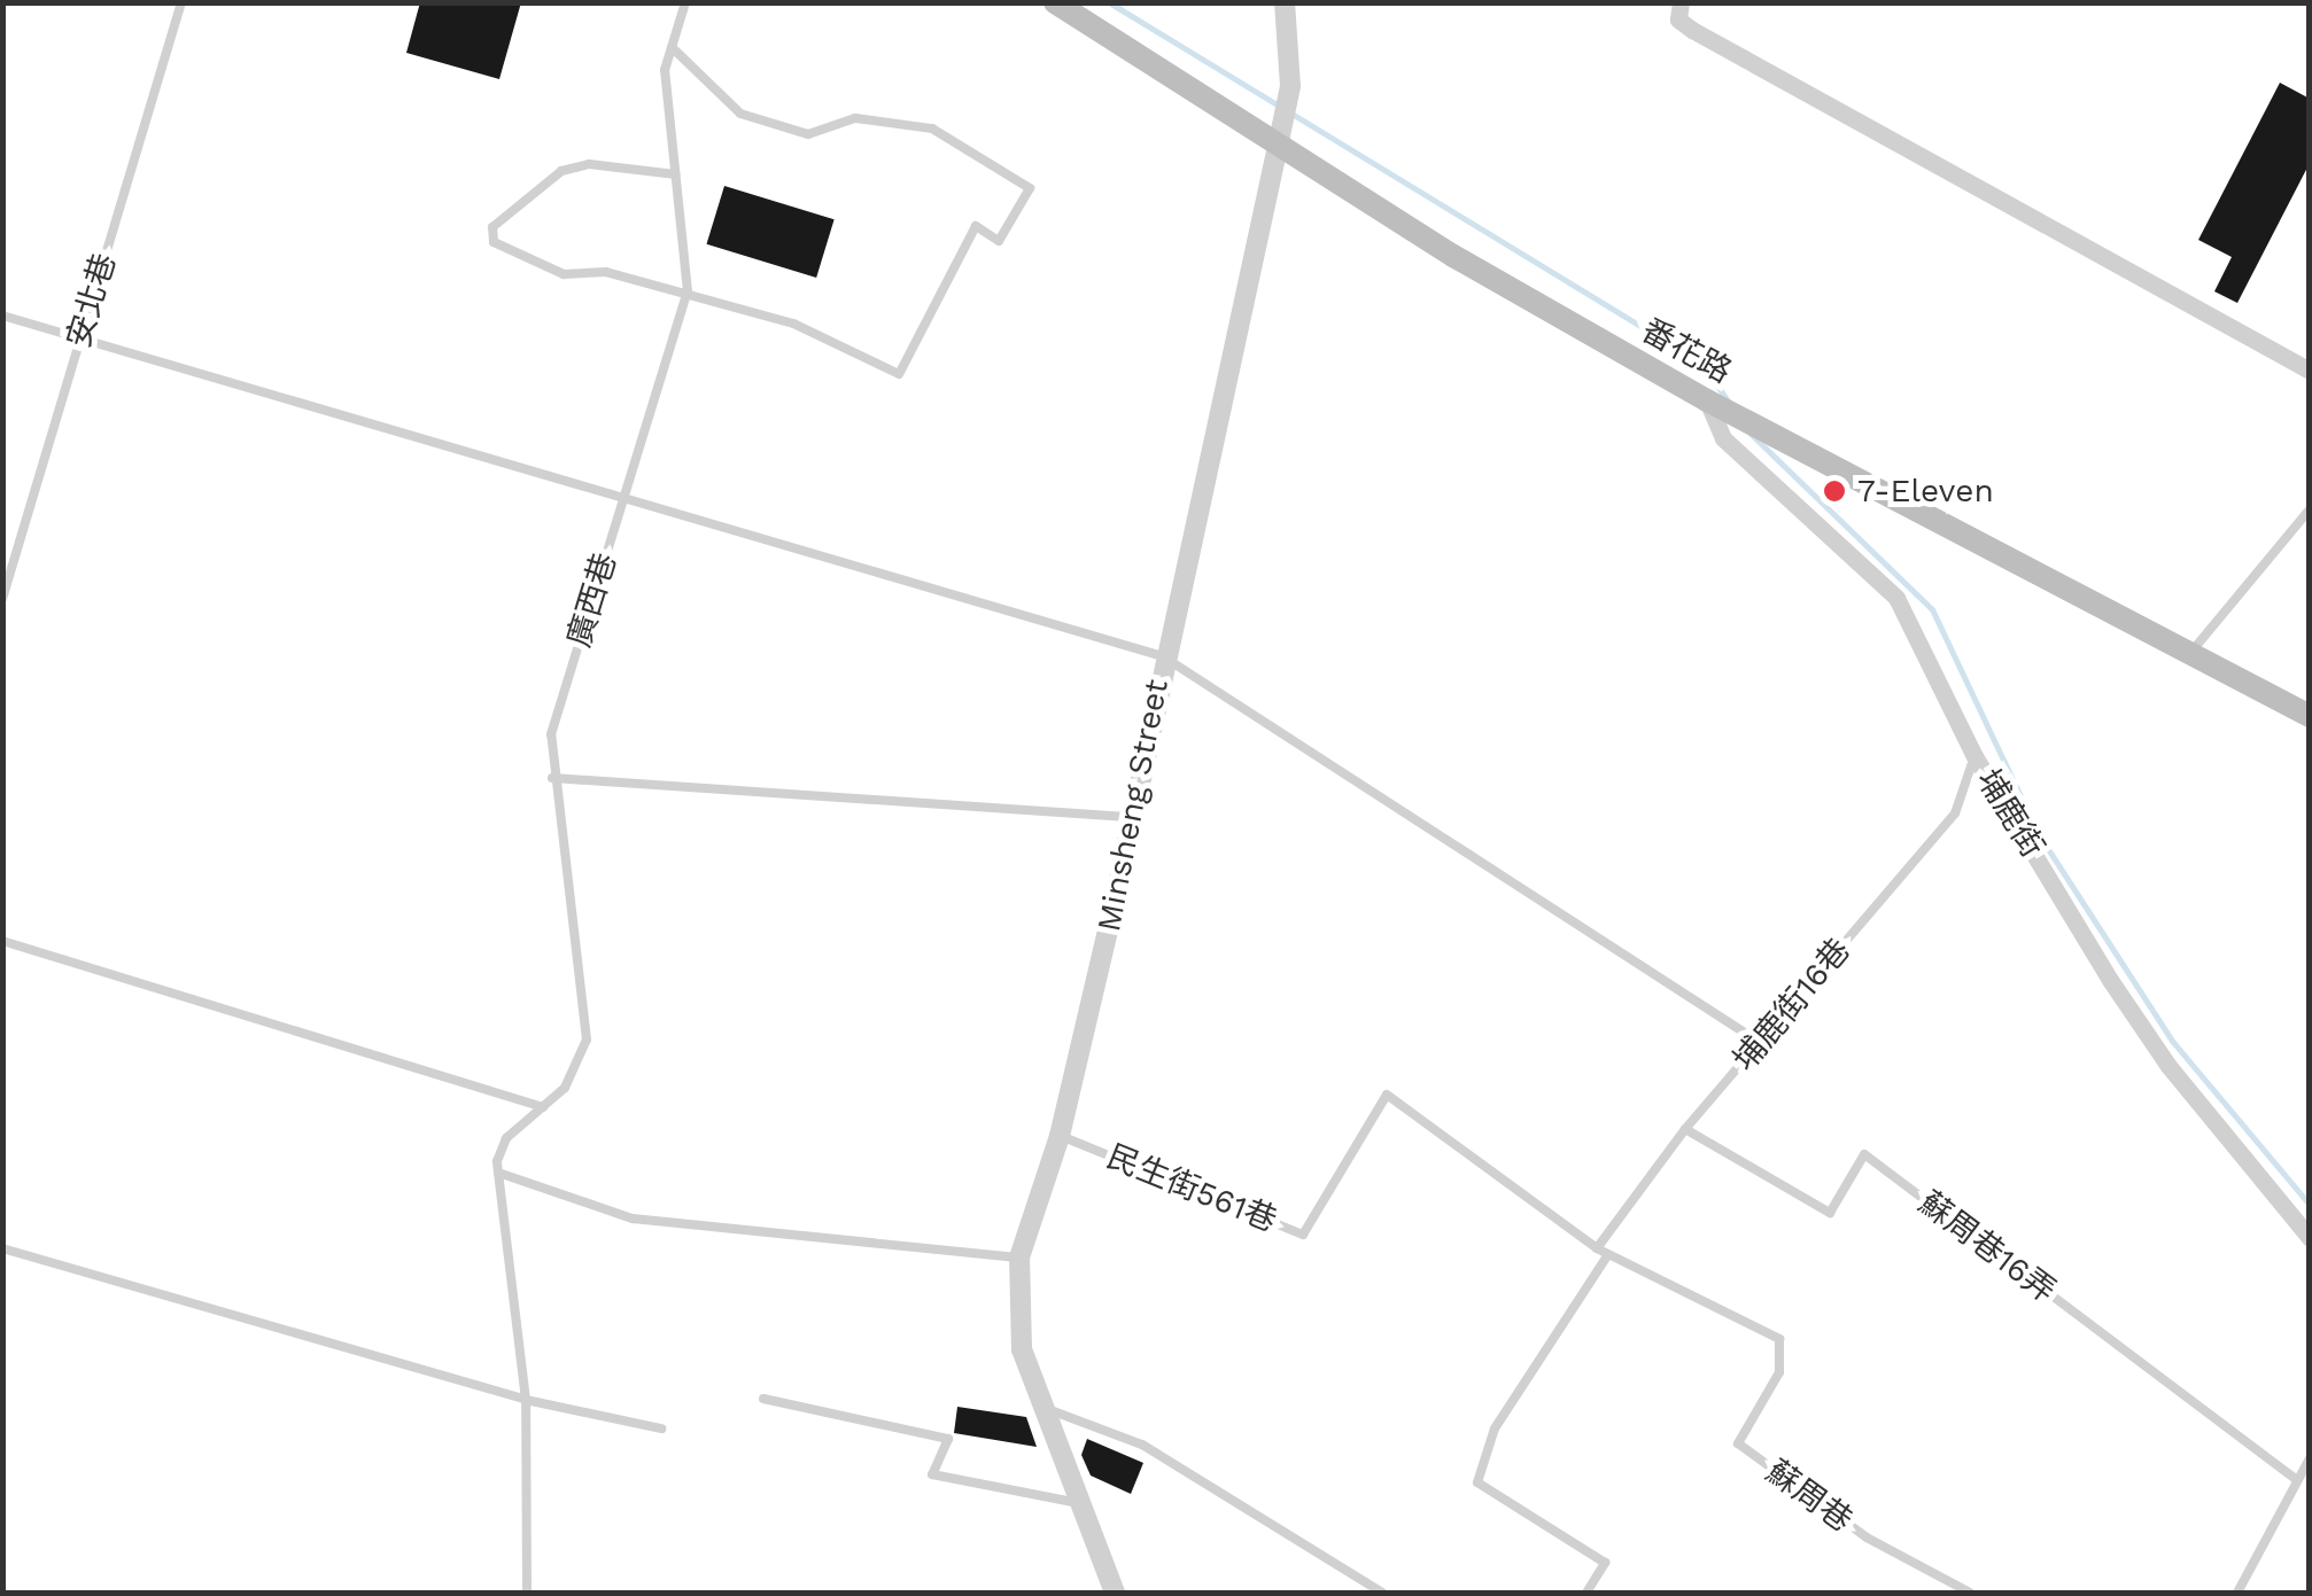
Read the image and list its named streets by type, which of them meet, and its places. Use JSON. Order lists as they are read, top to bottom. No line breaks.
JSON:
{"streets":{"main road":["番花路"],"street":["Minsheng Street","埔鹿街"],"lane":["安北巷","廣西巷","埔鹿街16巷","民生街561巷","蘇周巷16弄","蘇周巷"]},"crossings":[["番花路","Minsheng Street"],["番花路","埔鹿街"],["Minsheng Street","民生街561巷"],["埔鹿街","埔鹿街16巷"],["埔鹿街16巷","民生街561巷"],["埔鹿街16巷","蘇周巷16弄"],["民生街561巷","蘇周巷"]],"places":["7-Eleven"]}
